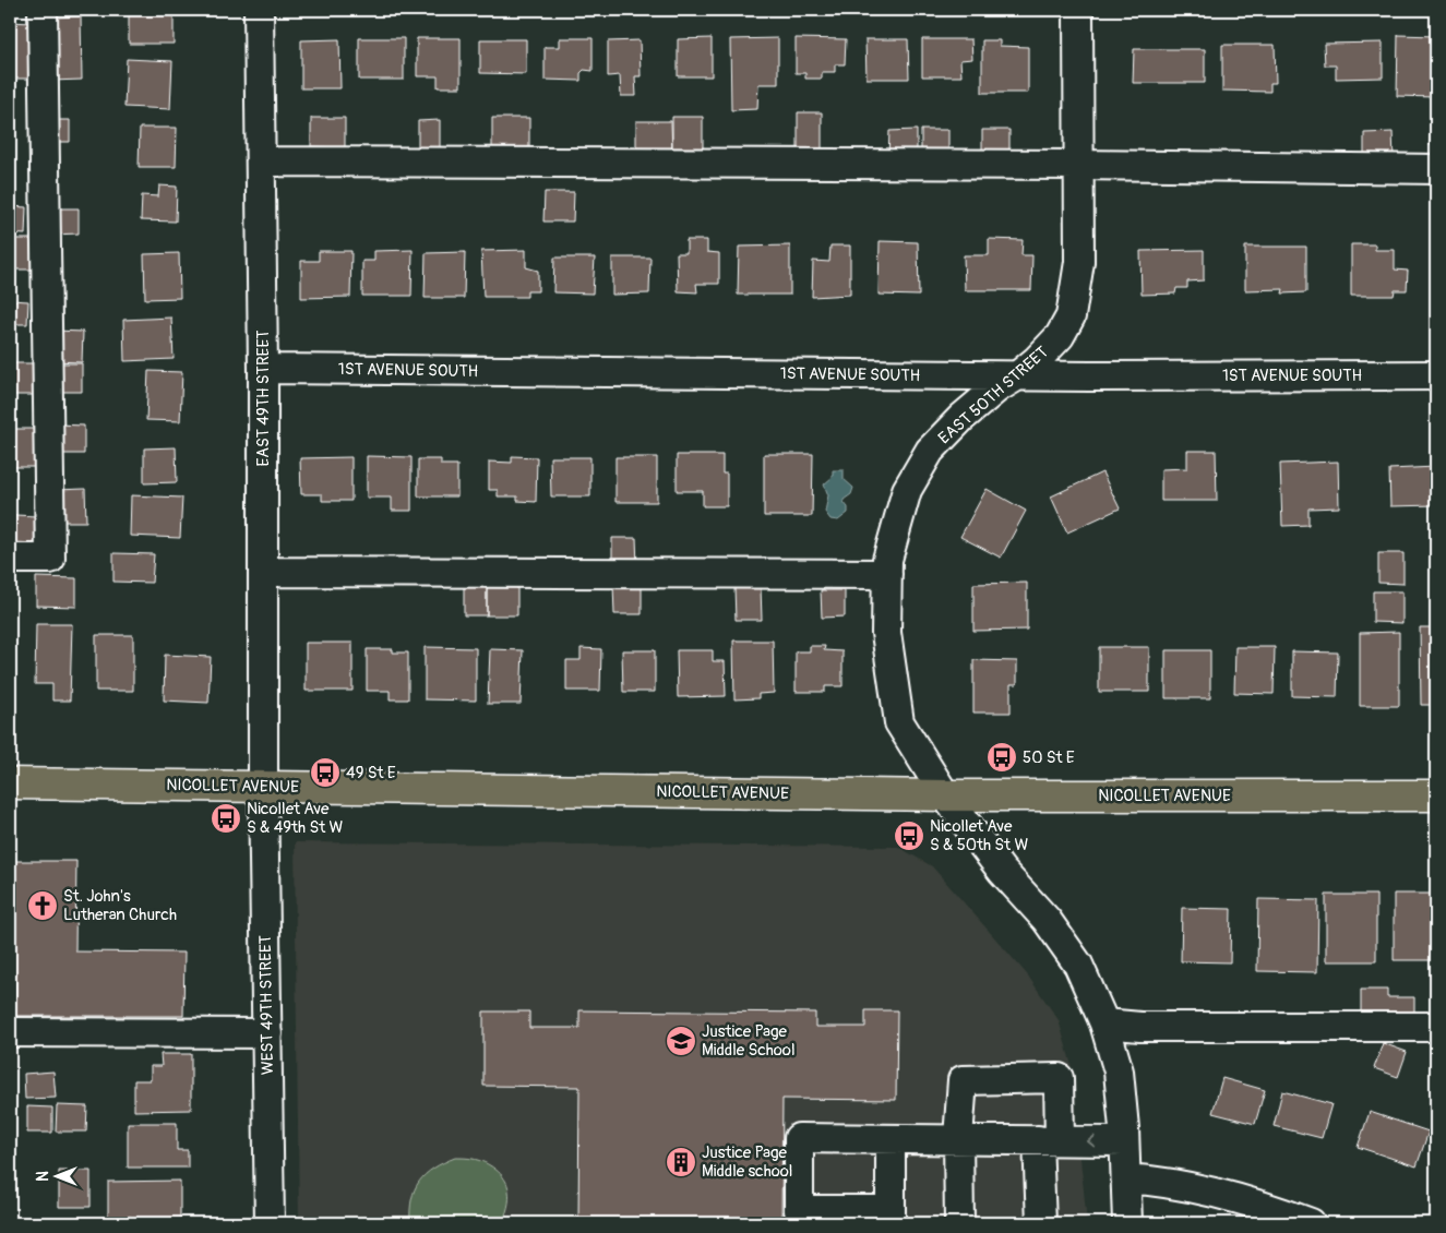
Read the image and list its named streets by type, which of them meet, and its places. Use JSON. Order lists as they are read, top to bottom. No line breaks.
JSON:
{"streets":{"main road":["NICOLLET AVENUE"],"street":["1ST AVENUE SOUTH","EAST 50TH STREET","EAST 49TH STREET","WEST 49TH STREET"]},"crossings":[["1ST AVENUE SOUTH","EAST 50TH STREET"],["1ST AVENUE SOUTH","EAST 49TH STREET"],["EAST 50TH STREET","NICOLLET AVENUE"],["EAST 49TH STREET","NICOLLET AVENUE"],["EAST 49TH STREET","WEST 49TH STREET"],["NICOLLET AVENUE","WEST 49TH STREET"]],"places":{"bus stop":["50 St E","49 St E","Nicollet Ave S & 49th St W","Nicollet Ave S & 50th St W"],"church":["St. John's Lutheran Church"],"school or university":["Justice Page Middle School"],"building":["Justice Page Middle school"]},"north":"left"}
